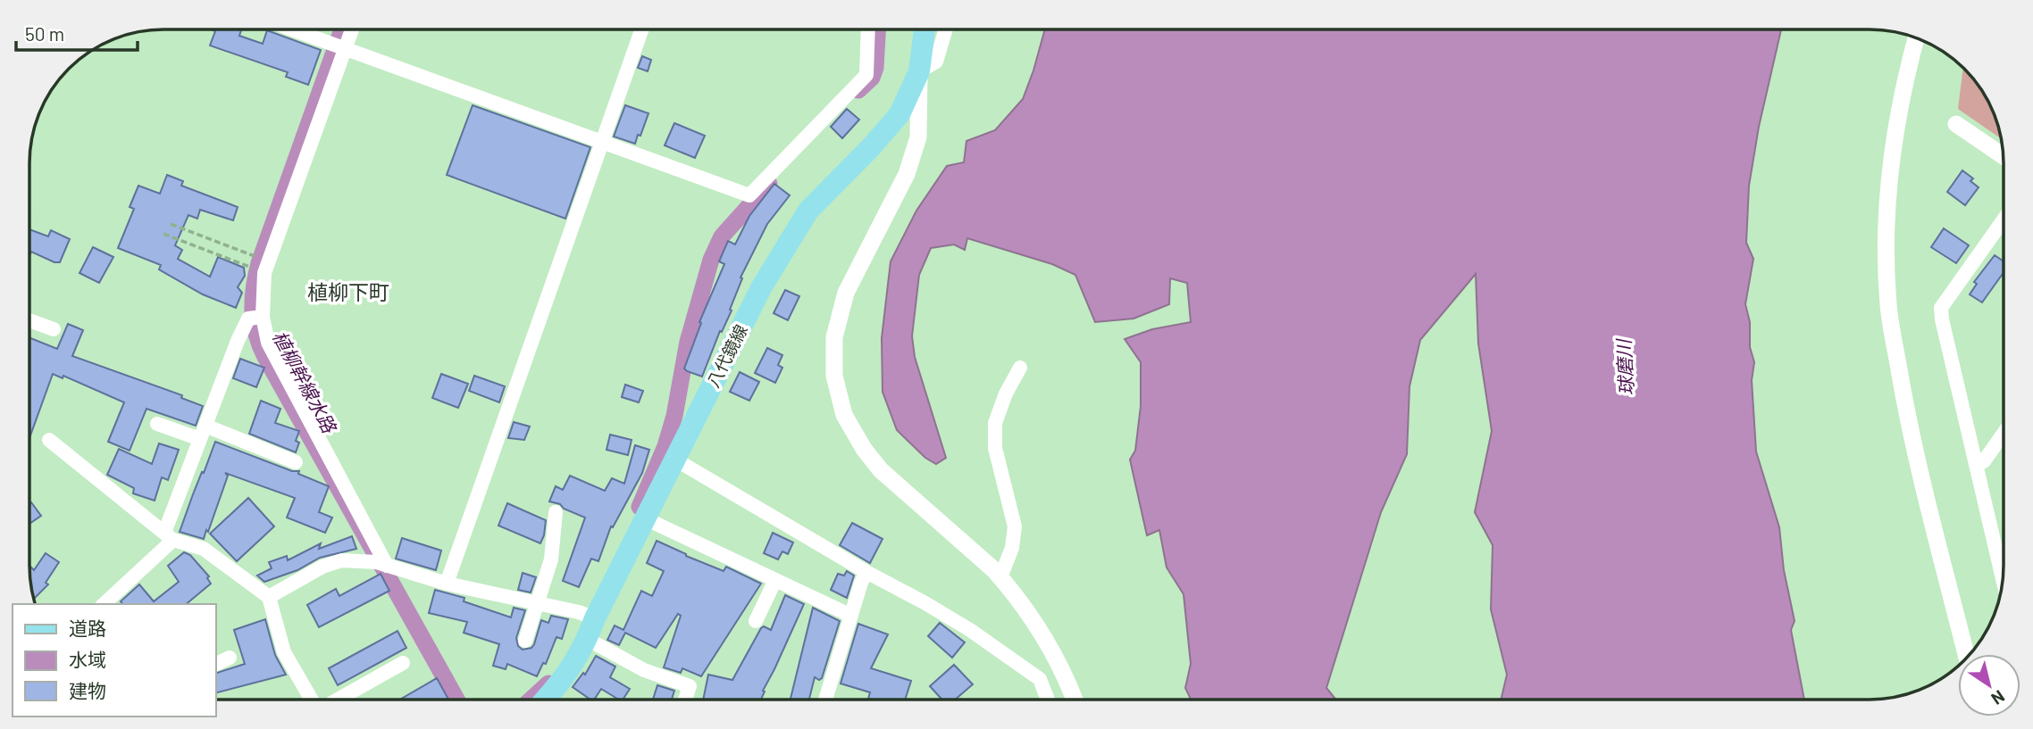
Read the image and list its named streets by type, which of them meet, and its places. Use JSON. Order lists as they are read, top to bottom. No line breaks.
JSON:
{"streets":{"main road":["八代鏡線"]},"districts":["植柳下町"],"water":["球磨川","植柳幹線水路"],"legend":["道路","水域","建物"],"scale_bar":"50 m","north":"bottom right"}
